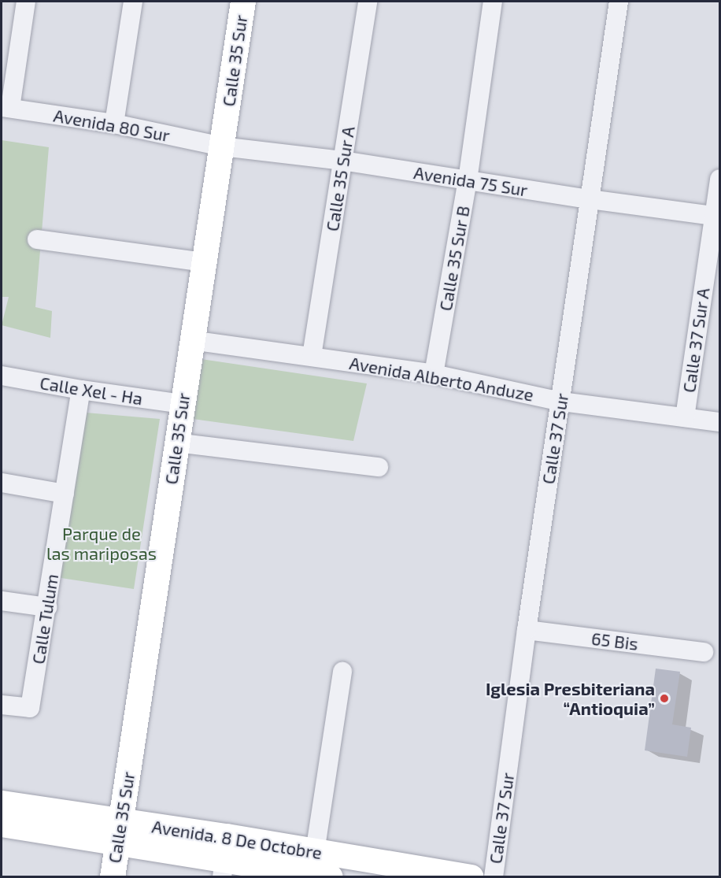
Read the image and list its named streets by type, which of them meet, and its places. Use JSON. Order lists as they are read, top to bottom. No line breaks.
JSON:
{"streets":{"main road":["Calle 35 Sur","Avenida. 8 De Octobre"],"street":["Avenida 80 Sur","Calle 35 Sur A","Avenida 75 Sur","Calle 35 Sur B","Calle 37 Sur A","Avenida Alberto Anduze","Calle Xel - Ha","Calle 37 Sur","Calle Tulum","65 Bis"]},"crossings":[["Calle 35 Sur","Avenida 80 Sur"],["Calle 35 Sur","Avenida 75 Sur"],["Calle 35 Sur","Avenida Alberto Anduze"],["Calle 35 Sur","Calle Xel - Ha"],["Calle 35 Sur","Avenida. 8 De Octobre"],["Avenida 80 Sur","Avenida 75 Sur"],["Calle 35 Sur A","Avenida 75 Sur"],["Calle 35 Sur A","Avenida Alberto Anduze"],["Avenida 75 Sur","Calle 35 Sur B"],["Avenida 75 Sur","Calle 37 Sur A"],["Avenida 75 Sur","Calle 37 Sur"],["Calle 35 Sur B","Avenida Alberto Anduze"],["Calle 37 Sur A","Avenida Alberto Anduze"],["Avenida Alberto Anduze","Calle 37 Sur"],["Calle Xel - Ha","Calle Tulum"],["Calle 37 Sur","65 Bis"]],"parks":["Parque de las mariposas"],"places":["Iglesia Presbiteriana “Antioquia”"]}
